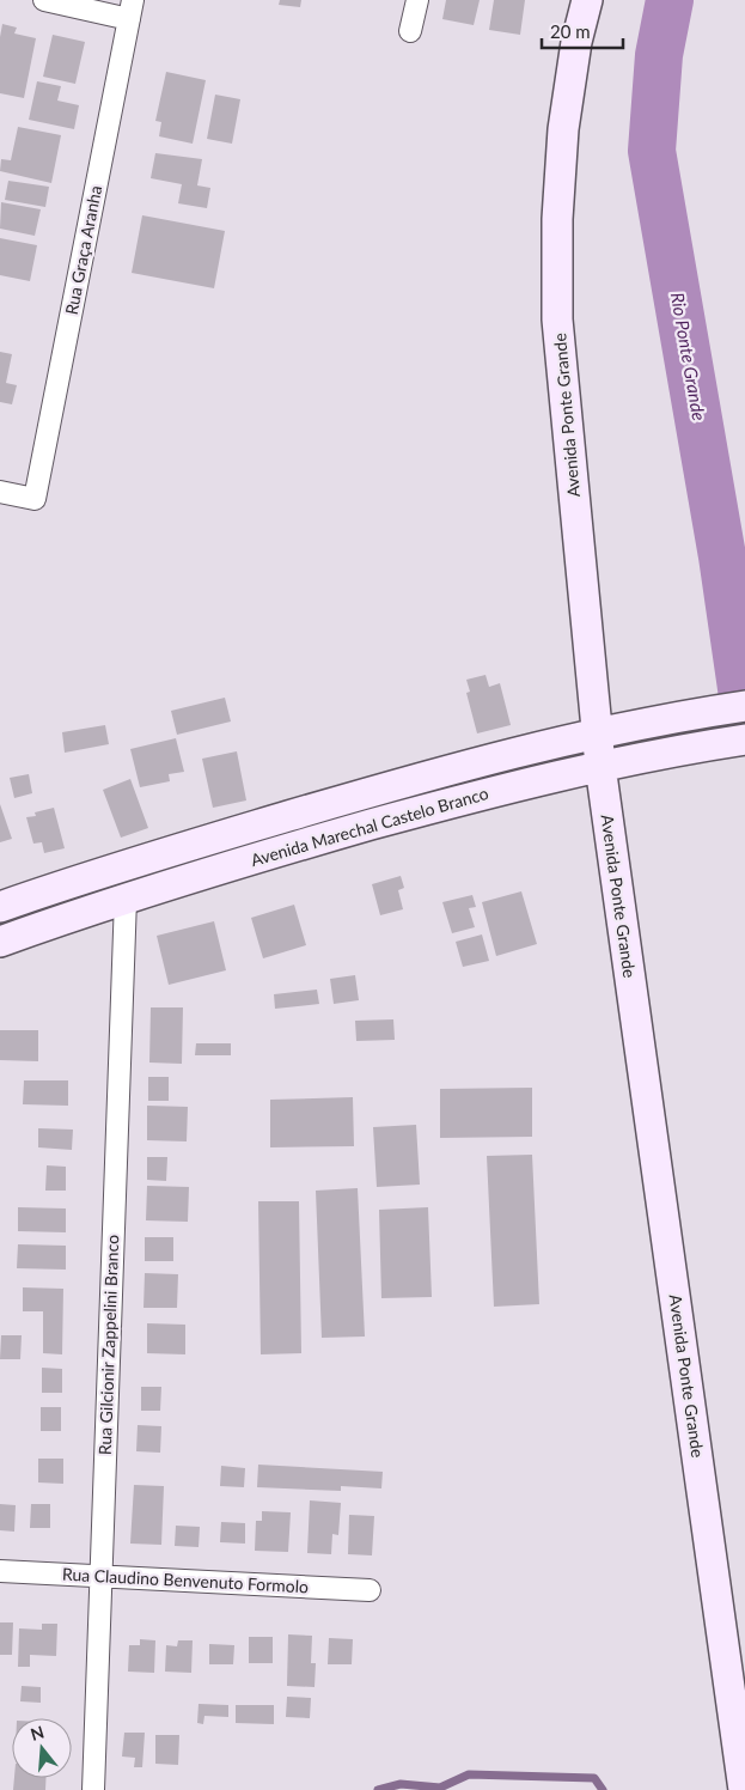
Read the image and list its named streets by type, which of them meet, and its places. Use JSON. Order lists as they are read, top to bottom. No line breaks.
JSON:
{"streets":{"street":["Rua Graça Aranha","Avenida Ponte Grande","Avenida Marechal Castelo Branco","Rua Gilcionir Zappelini Branco","Rua Claudino Benvenuto Formolo"]},"crossings":[["Avenida Ponte Grande","Avenida Marechal Castelo Branco"],["Avenida Marechal Castelo Branco","Rua Gilcionir Zappelini Branco"],["Rua Gilcionir Zappelini Branco","Rua Claudino Benvenuto Formolo"]],"water":["Rio Ponte Grande"],"scale_bar":"20 m","north":"top"}
